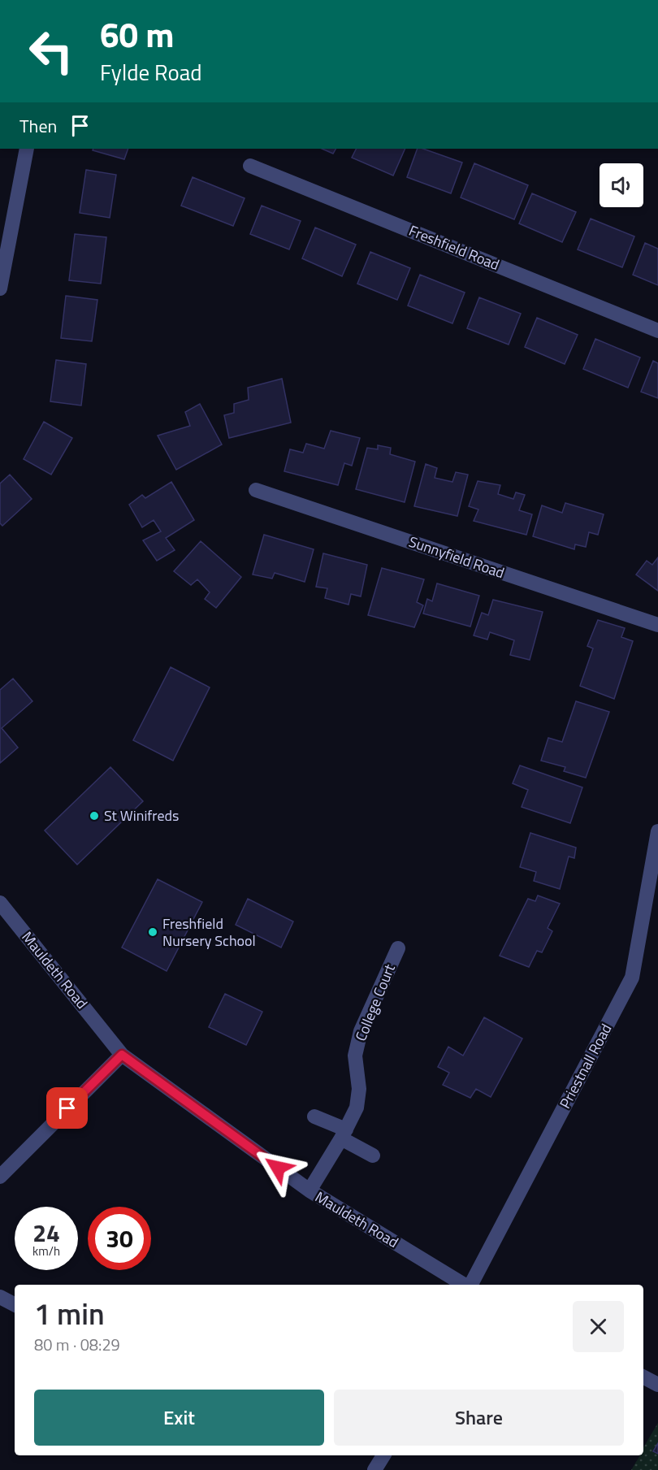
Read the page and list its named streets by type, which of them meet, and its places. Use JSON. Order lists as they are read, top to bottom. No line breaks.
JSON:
{"streets":{"street":["Freshfield Road","Sunnyfield Road","Mauldeth Road","College Court","Priestnall Road"]},"crossings":[["Mauldeth Road","College Court"]],"places":["St Winifreds","Freshfield Nursery School"],"page":{"turn":["60 m","Fylde Road"],"then":"Then","speed":"24 km/h","limit":"30","heading":["1 min","80 m · 08:29"],"buttons":["Exit","Share"]}}
